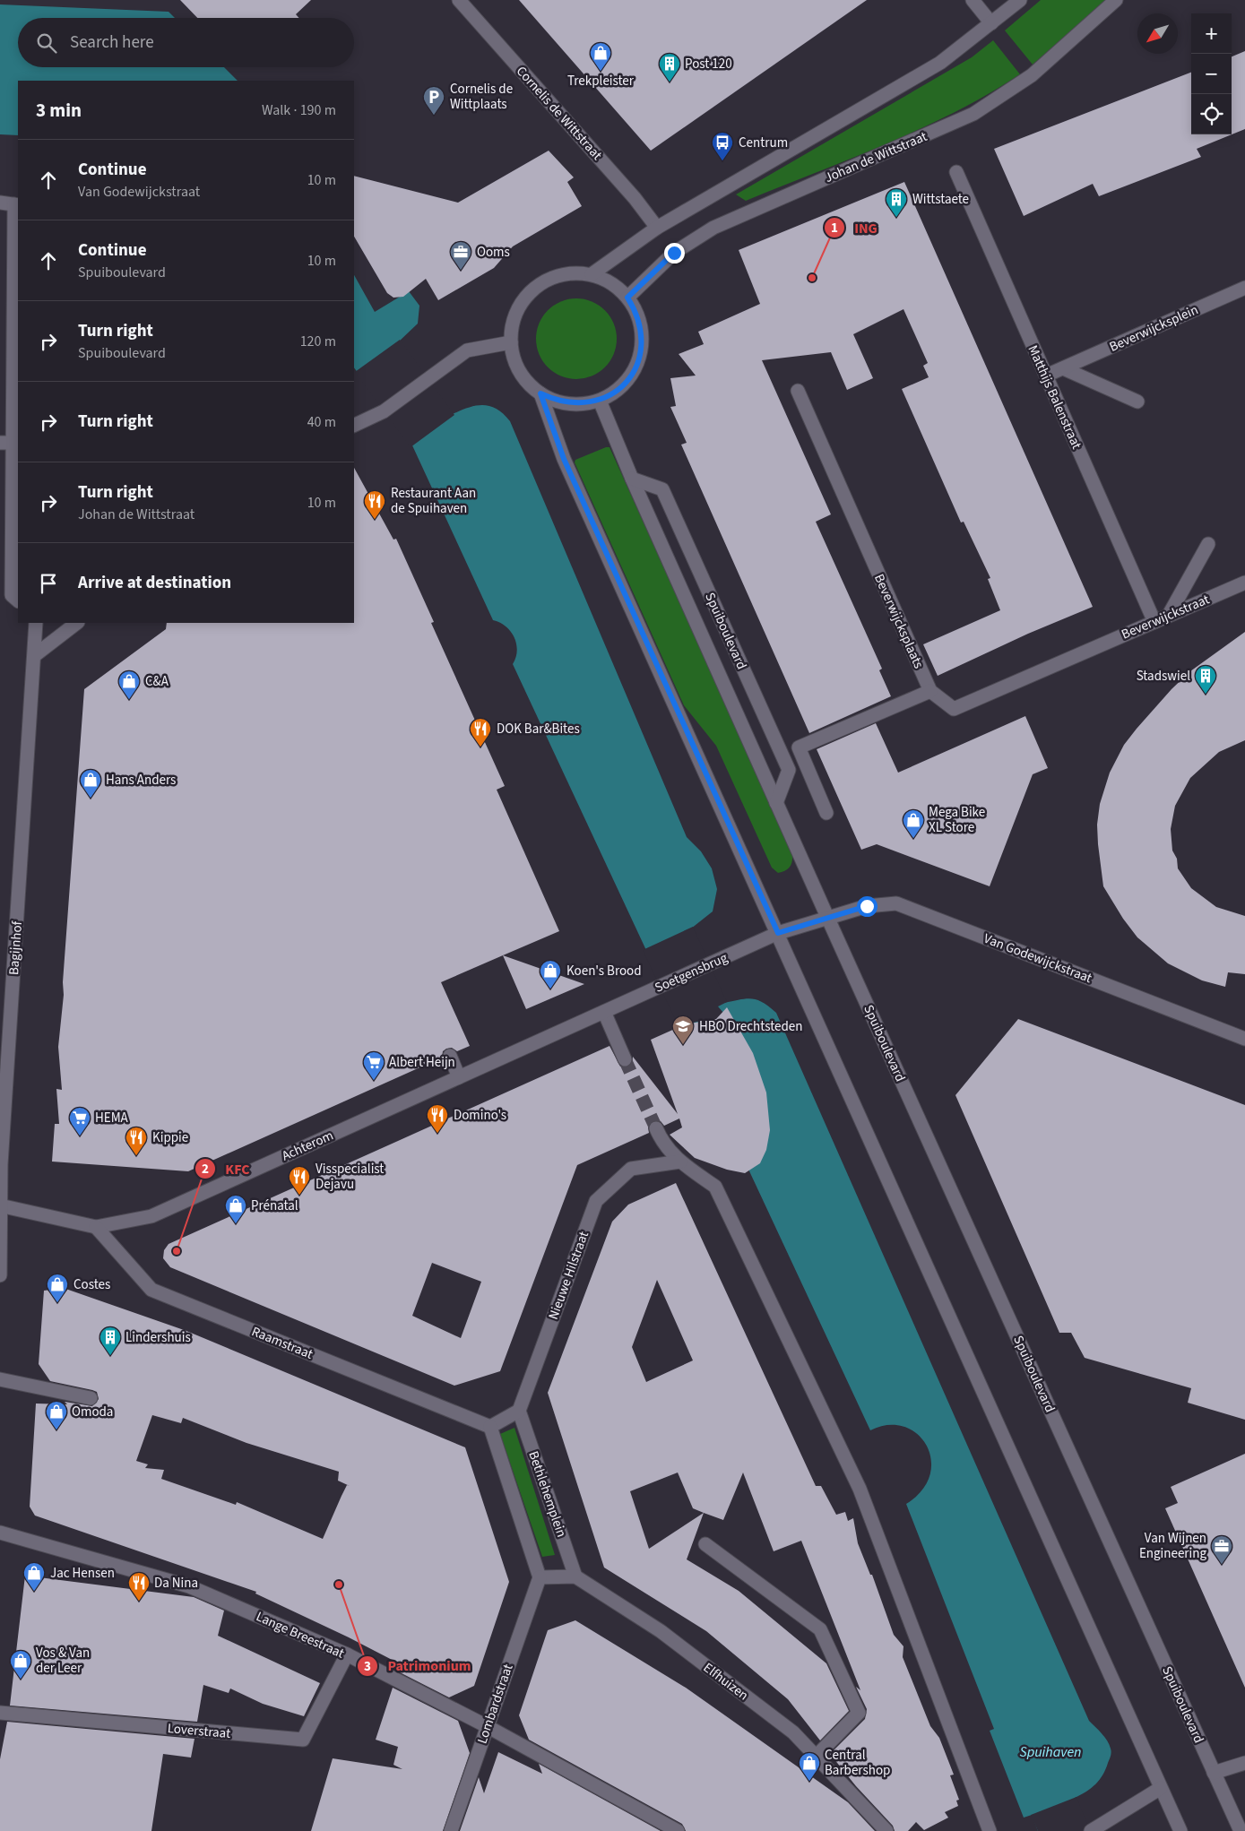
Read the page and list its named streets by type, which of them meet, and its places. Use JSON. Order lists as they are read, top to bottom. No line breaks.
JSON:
{"streets":{"street":["Cornelis de Wittstraat","Johan de Wittstraat","Beverwijcksplein","Matthijs Balenstraat","Beverwijckstraat","Beverwijcksplaats","Spuiboulevard","Bagijnhof","Van Godewijckstraat","Soetgensbrug","Achterom","Nieuwe Hilstraat","Raamstraat","Bethlehemplein","Lange Breestraat","Elfhuizen","Lombardstraat","Loverstraat"]},"crossings":[["Johan de Wittstraat","Spuiboulevard"],["Beverwijcksplein","Matthijs Balenstraat"],["Matthijs Balenstraat","Beverwijckstraat"],["Beverwijckstraat","Beverwijcksplaats"],["Spuiboulevard","Van Godewijckstraat"],["Bagijnhof","Achterom"],["Soetgensbrug","Achterom"],["Achterom","Raamstraat"],["Nieuwe Hilstraat","Bethlehemplein"],["Bethlehemplein","Elfhuizen"],["Lange Breestraat","Lombardstraat"],["Lange Breestraat","Loverstraat"]],"water":["Spuihaven"],"places":{"shop":["Trekpleister","C&A","Hans Anders","Mega Bike XL Store","Koen's Brood","Prénatal","Costes","Omoda","Jac Hensen","Vos & Van der Leer","Central Barbershop"],"building":["Post 120","Wittstaete","Stadswiel","Lindershuis"],"parking":["Cornelis de Wittplaats"],"bus stop":["Centrum"],"office":["Ooms","Van Wijnen Engineering"],"other":["ING","KFC","Patrimonium"],"restaurant":["Restaurant Aan de Spuihaven","DOK Bar&Bites","Domino's","Kippie","Visspecialist Dejavu","Da Nina"],"school or university":["HBO Drechtsteden"],"supermarket":["Albert Heijn","HEMA"]},"north":"bottom left","page":{"map_buttons":["+","−"],"search":"Search here","heading":["3 min","Walk · 190 m"],"list":[["Continue","Van Godewijckstraat","10 m"],["Continue","Spuiboulevard","10 m"],["Turn right","Spuiboulevard","120 m"],["Turn right","40 m"],["Turn right","Johan de Wittstraat","10 m"],"Arrive at destination"]}}
